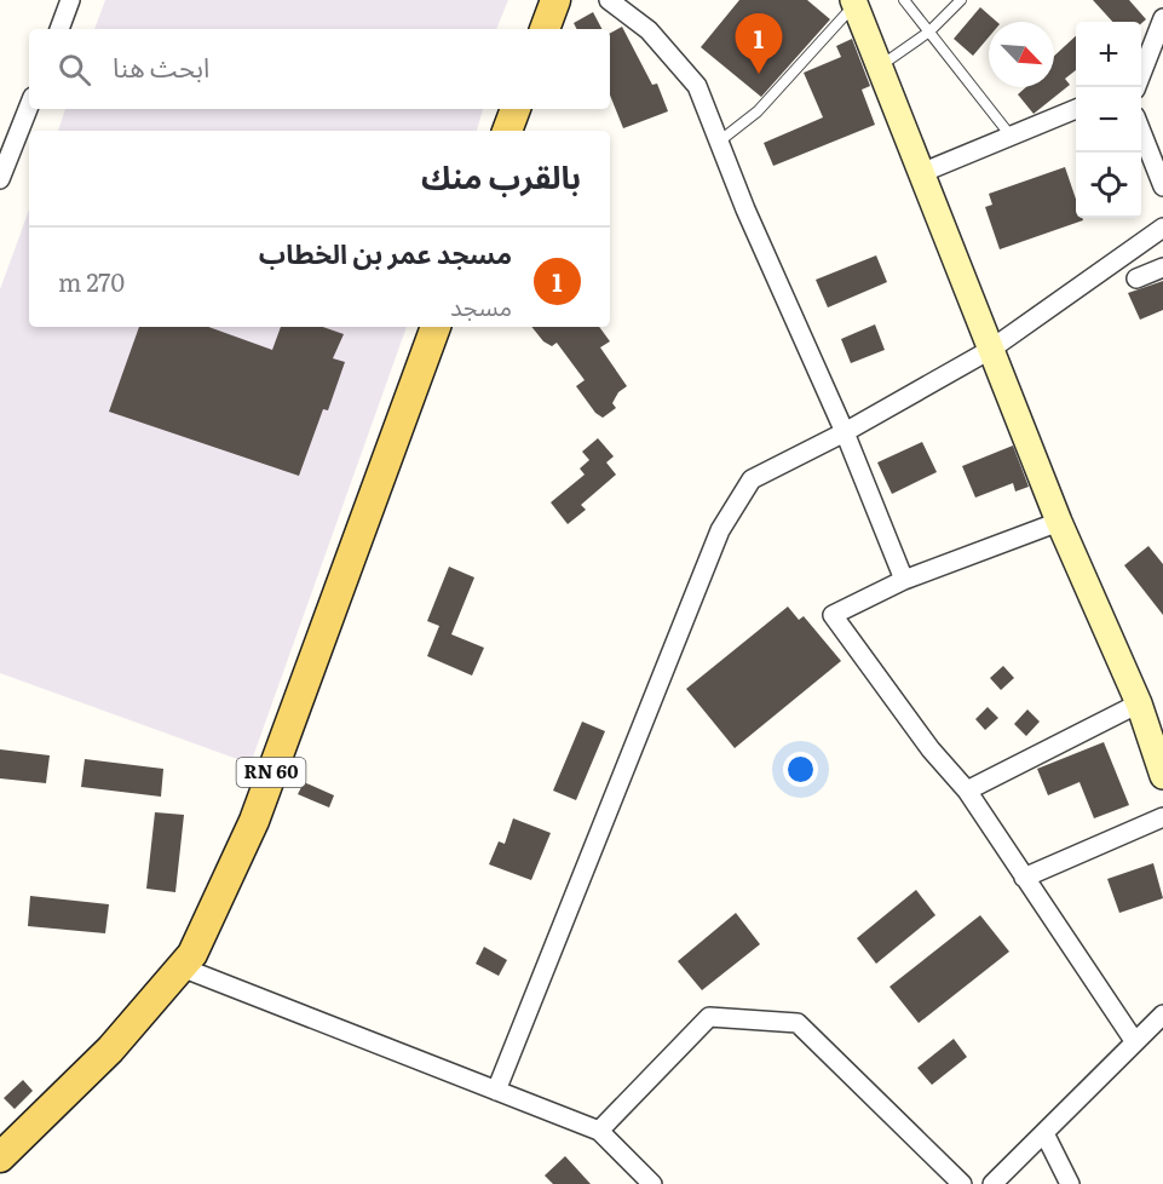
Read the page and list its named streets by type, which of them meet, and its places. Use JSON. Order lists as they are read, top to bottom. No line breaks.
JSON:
{"streets":{"main road":["RN 60"]},"north":"bottom right","page":{"pins":"1","map_buttons":["+","−"],"search":"ابحث هنا","heading":"بالقرب منك","list":[{"mark":"1","name":"مسجد عمر بن الخطاب","note":"مسجد","value":"270 m"}]}}
